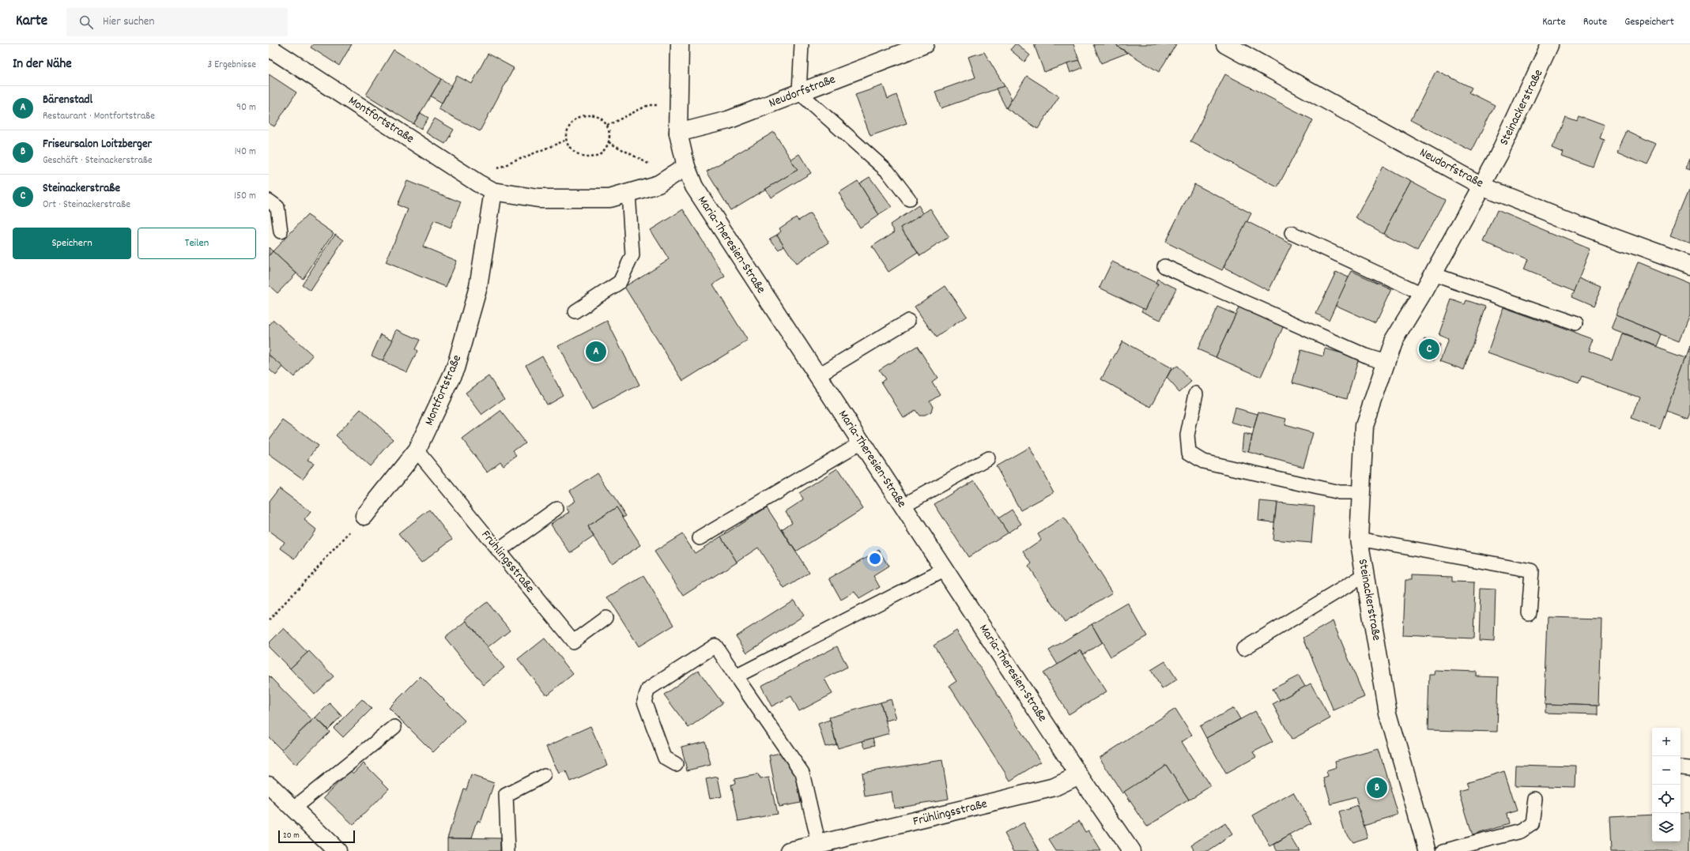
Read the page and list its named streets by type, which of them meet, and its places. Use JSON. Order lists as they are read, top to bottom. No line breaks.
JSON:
{"streets":{"street":["Neudorfstraße","Steinackerstraße","Montfortstraße","Maria-Theresien-Straße","Frühlingsstraße"]},"crossings":[["Neudorfstraße","Steinackerstraße"],["Neudorfstraße","Maria-Theresien-Straße"],["Montfortstraße","Maria-Theresien-Straße"],["Montfortstraße","Frühlingsstraße"],["Maria-Theresien-Straße","Frühlingsstraße"]],"scale_bar":"20 m","page":{"header":"Karte","search":"Hier suchen","nav":["Karte","Route","Gespeichert"],"heading":["In der Nähe","3 Ergebnisse"],"list":[{"mark":"A","name":"Bärenstadl","note":"Restaurant · Montfortstraße","value":"90 m"},{"mark":"B","name":"Friseursalon Loitzberger","note":"Geschäft · Steinackerstraße","value":"140 m"},{"mark":"C","name":"Steinackerstraße","note":"Ort · Steinackerstraße","value":"150 m"}],"buttons":["Speichern","Teilen"],"pins":["C","A","B"],"map_buttons":["+","−"],"scale":"20 m"}}
